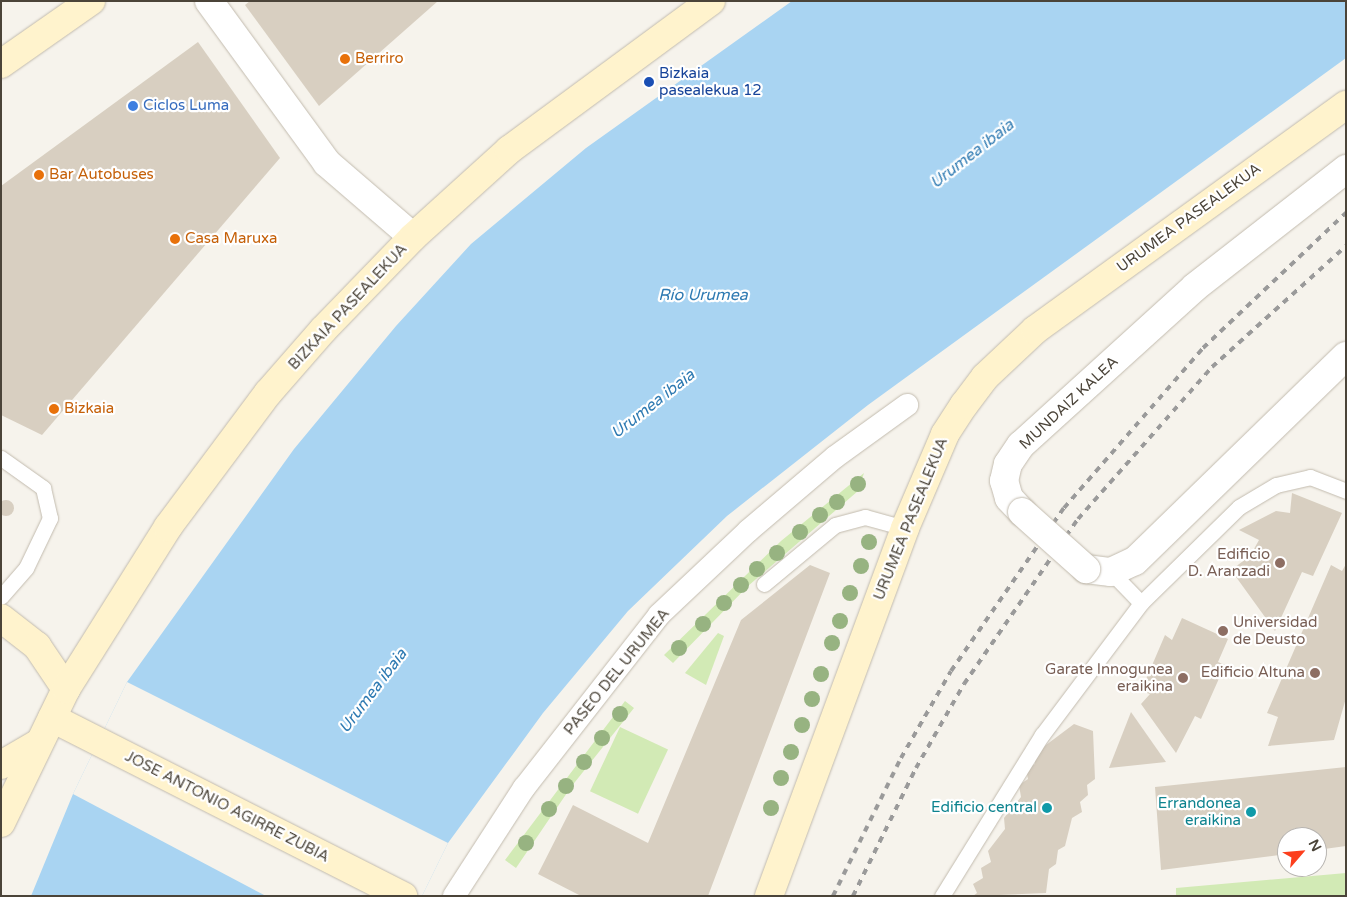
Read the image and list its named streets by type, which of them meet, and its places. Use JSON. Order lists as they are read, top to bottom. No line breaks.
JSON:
{"streets":{"main road":["URUMEA PASEALEKUA","BIZKAIA PASEALEKUA","JOSE ANTONIO AGIRRE ZUBIA"],"street":["MUNDAIZ KALEA","PASEO DEL URUMEA"]},"crossings":[["BIZKAIA PASEALEKUA","JOSE ANTONIO AGIRRE ZUBIA"]],"water":["Urumea ibaia","Río Urumea"],"places":["Berriro","Bizkaia pasealekua 12","Ciclos Luma","Bar Autobuses","Casa Maruxa","Bizkaia","Edificio D. Aranzadi","Universidad de Deusto","Edificio Altuna","Garate Innogunea eraikina","Edificio central","Errandonea eraikina"],"north":"top right"}
